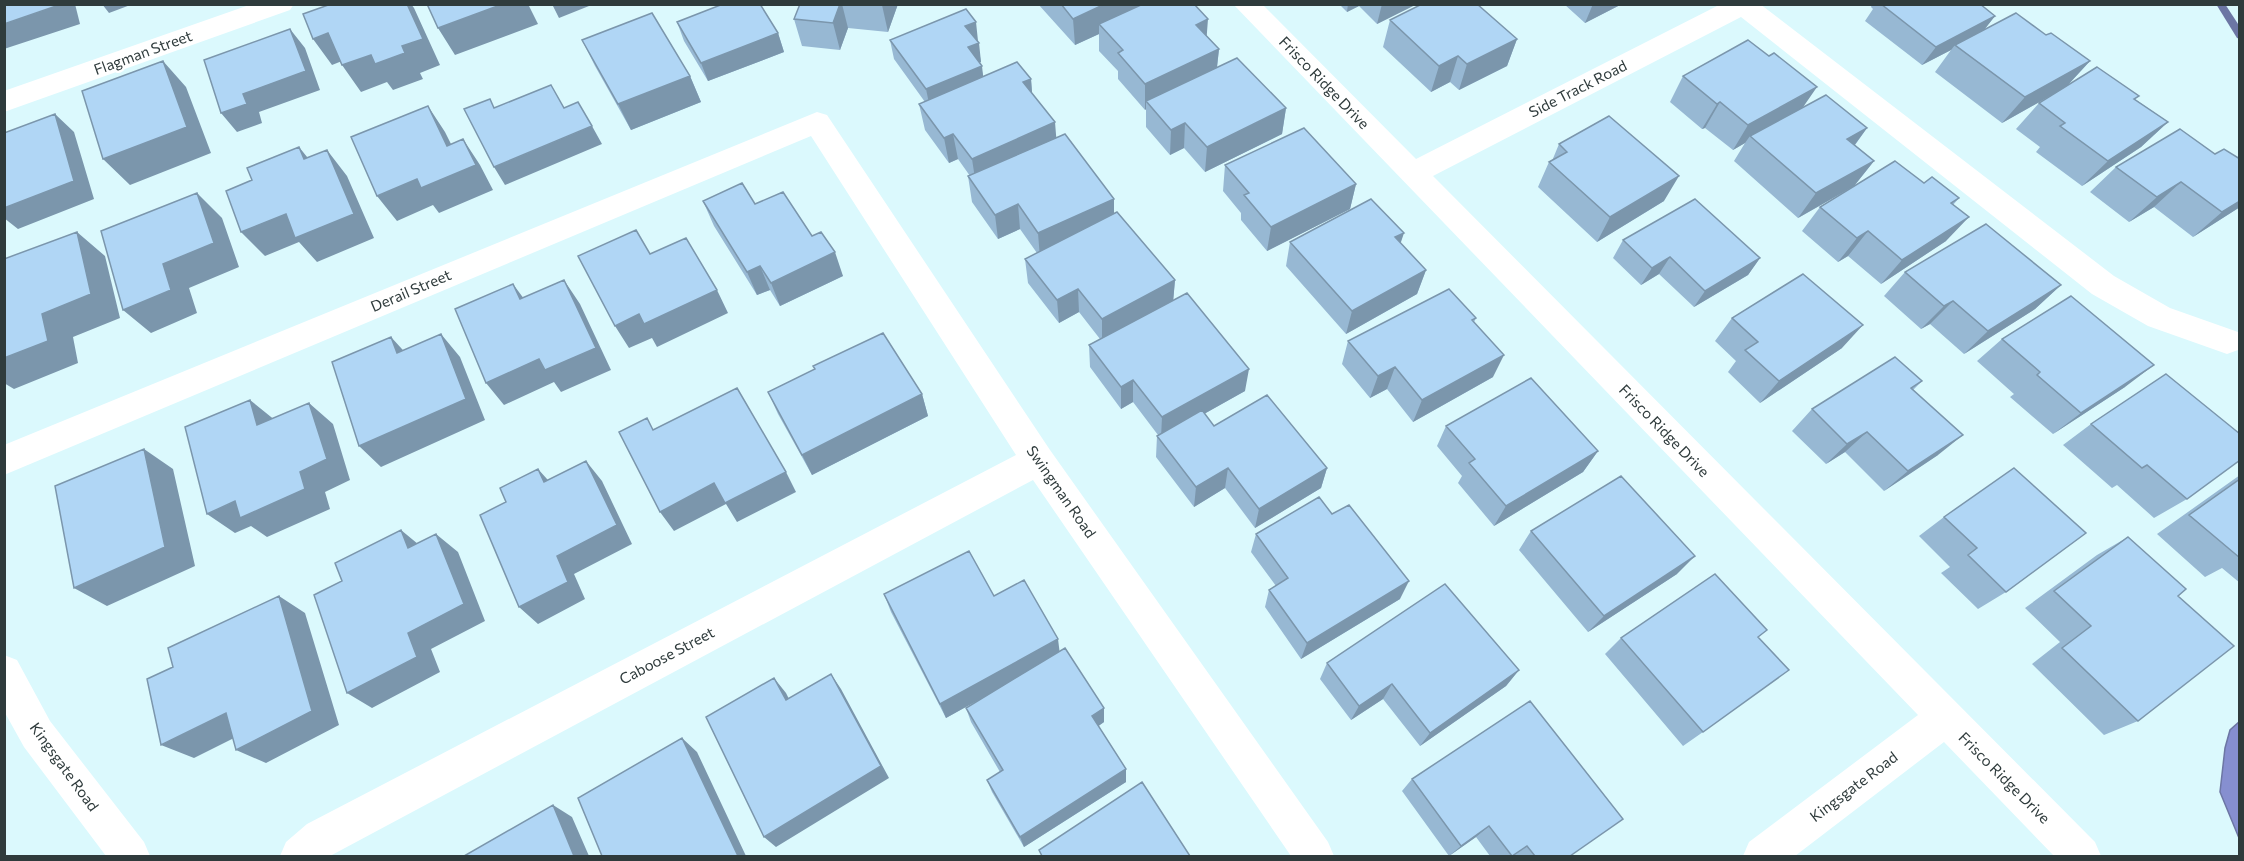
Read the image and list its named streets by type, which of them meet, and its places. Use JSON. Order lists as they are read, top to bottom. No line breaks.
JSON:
{"streets":{"street":["Flagman Street","Frisco Ridge Drive","Side Track Road","Derail Street","Swingman Road","Caboose Street","Kingsgate Road"]},"crossings":[["Frisco Ridge Drive","Side Track Road"],["Frisco Ridge Drive","Kingsgate Road"],["Derail Street","Swingman Road"],["Swingman Road","Caboose Street"]]}
